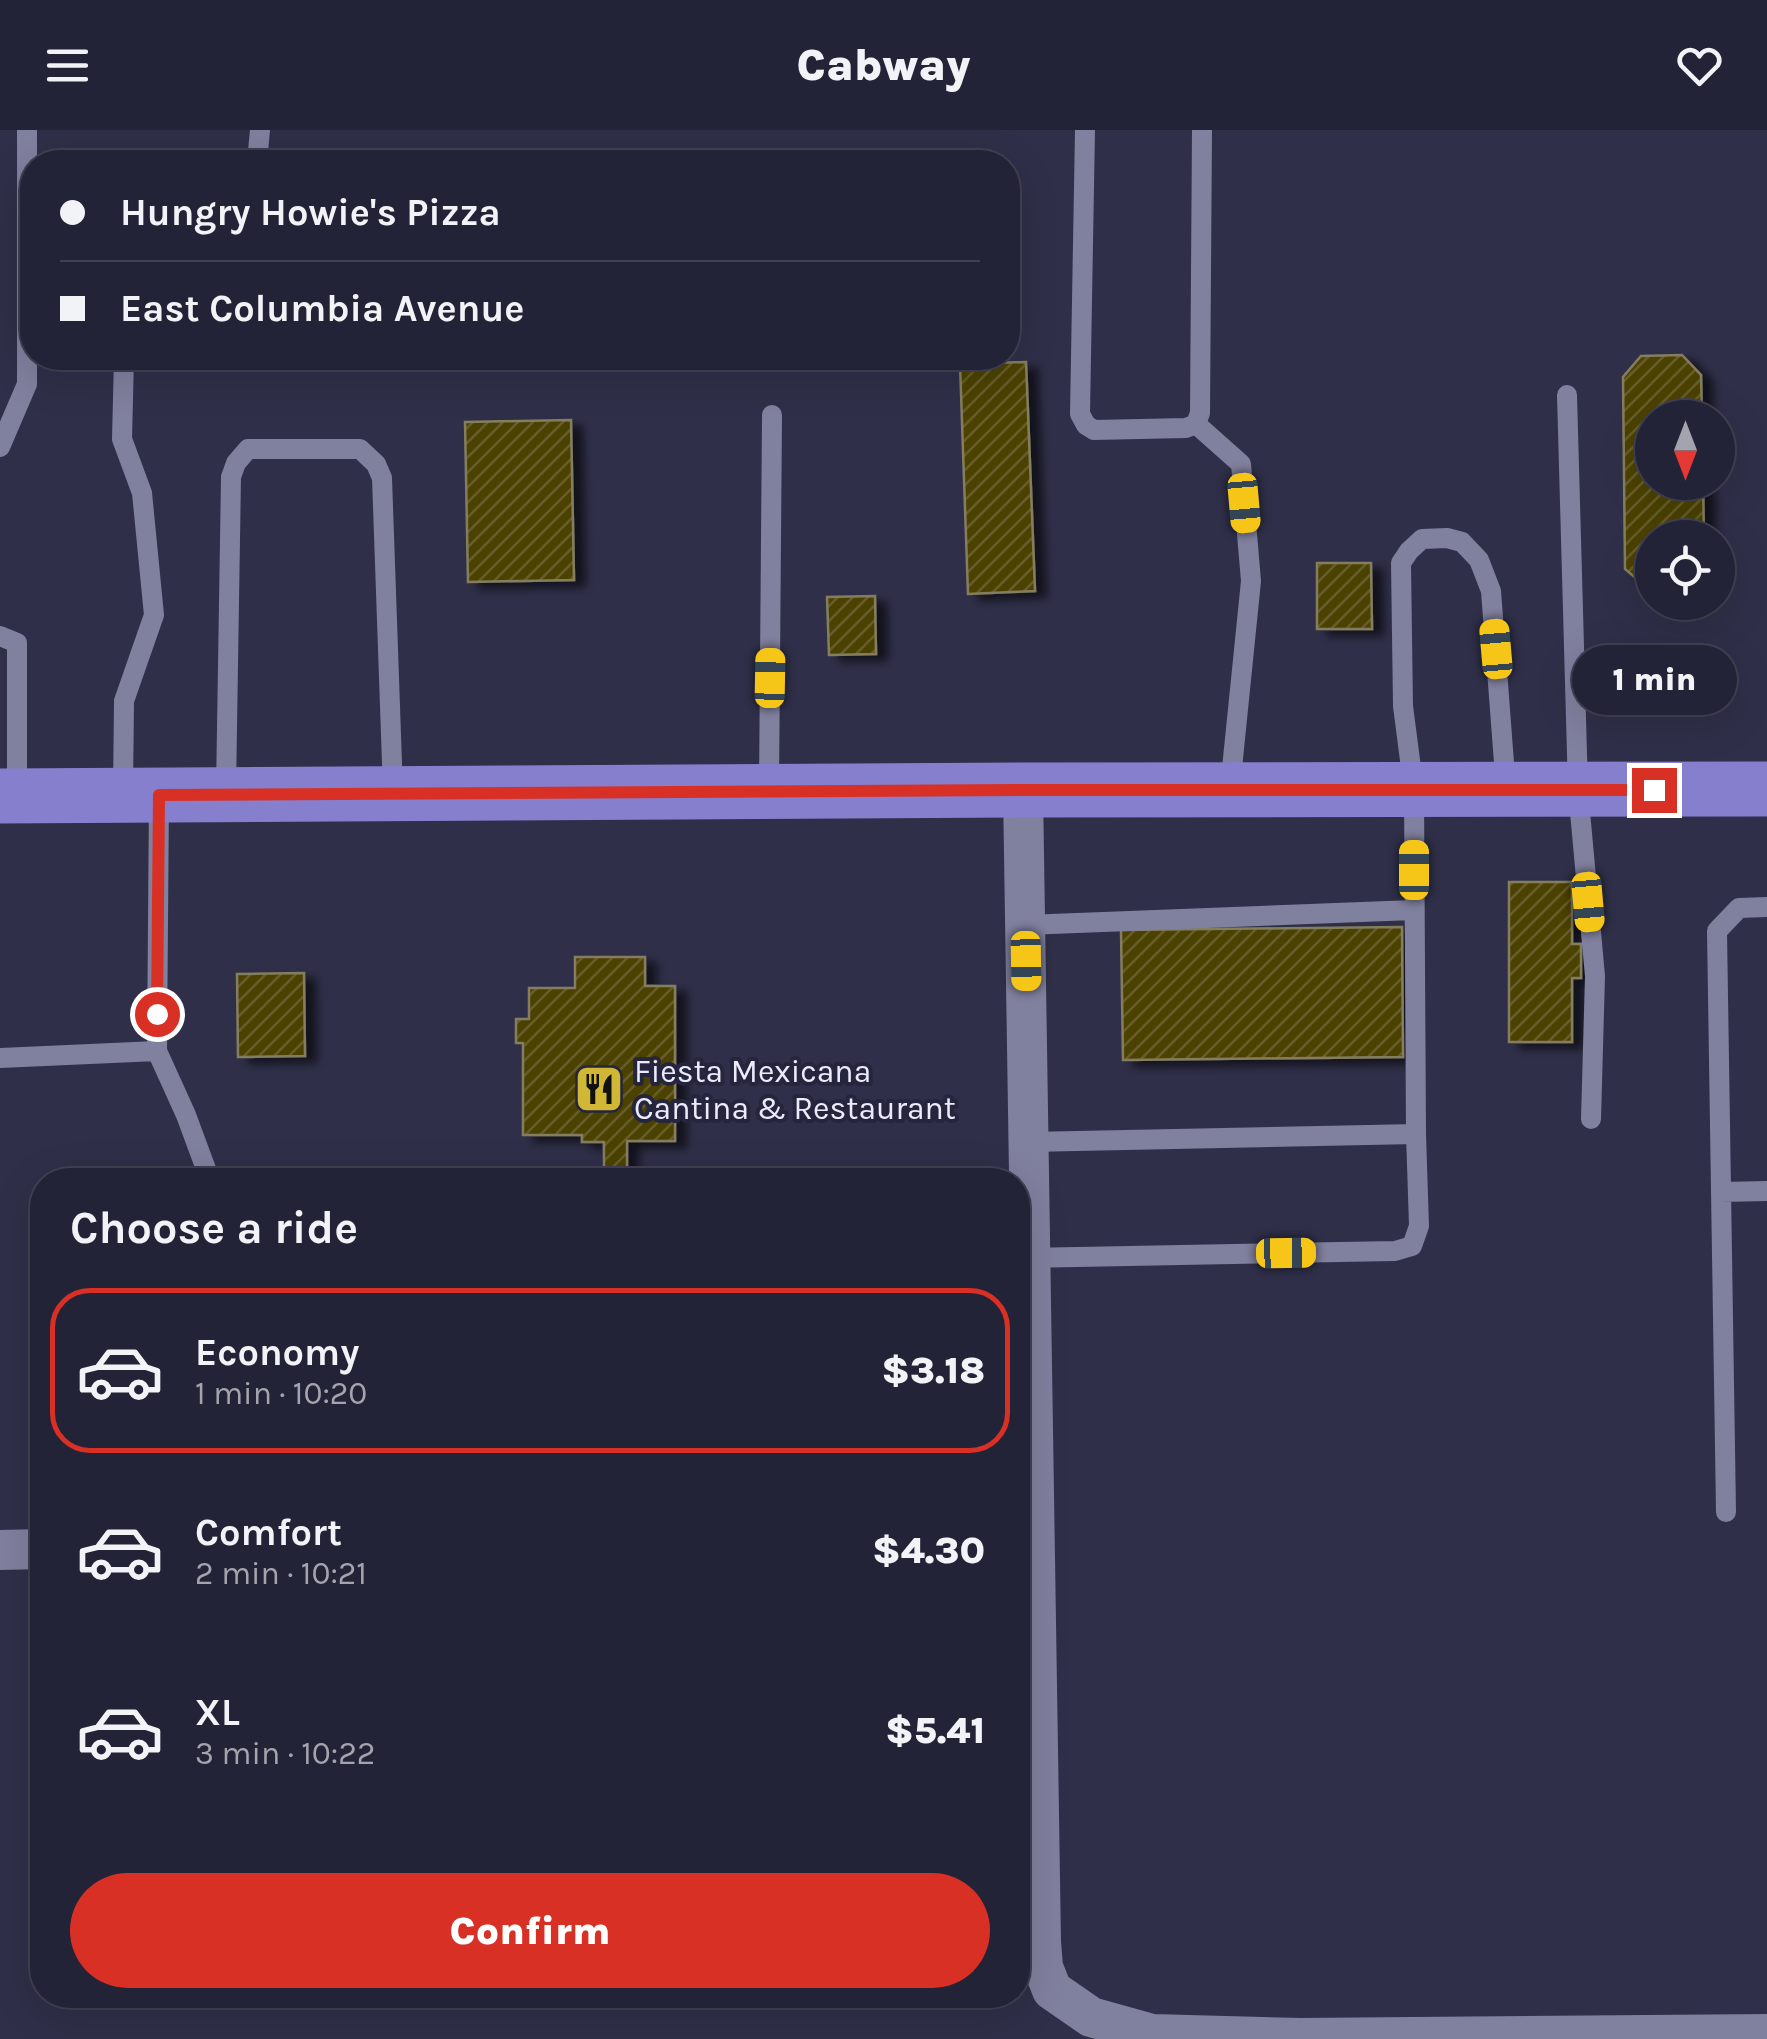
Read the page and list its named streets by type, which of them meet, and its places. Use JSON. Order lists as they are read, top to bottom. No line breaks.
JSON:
{"places":{"restaurant":["Fiesta Mexicana Cantina & Restaurant"]},"north":"bottom","page":{"header":"Cabway","banner":["Hungry Howie's Pizza","East Columbia Avenue"],"bubble":"1 min","heading":"Choose a ride","list":[{"name":"Economy","note":"1 min · 10:20","value":"$3.18"},{"name":"Comfort","note":"2 min · 10:21","value":"$4.30"},{"name":"XL","note":"3 min · 10:22","value":"$5.41"}],"buttons":"Confirm"}}
